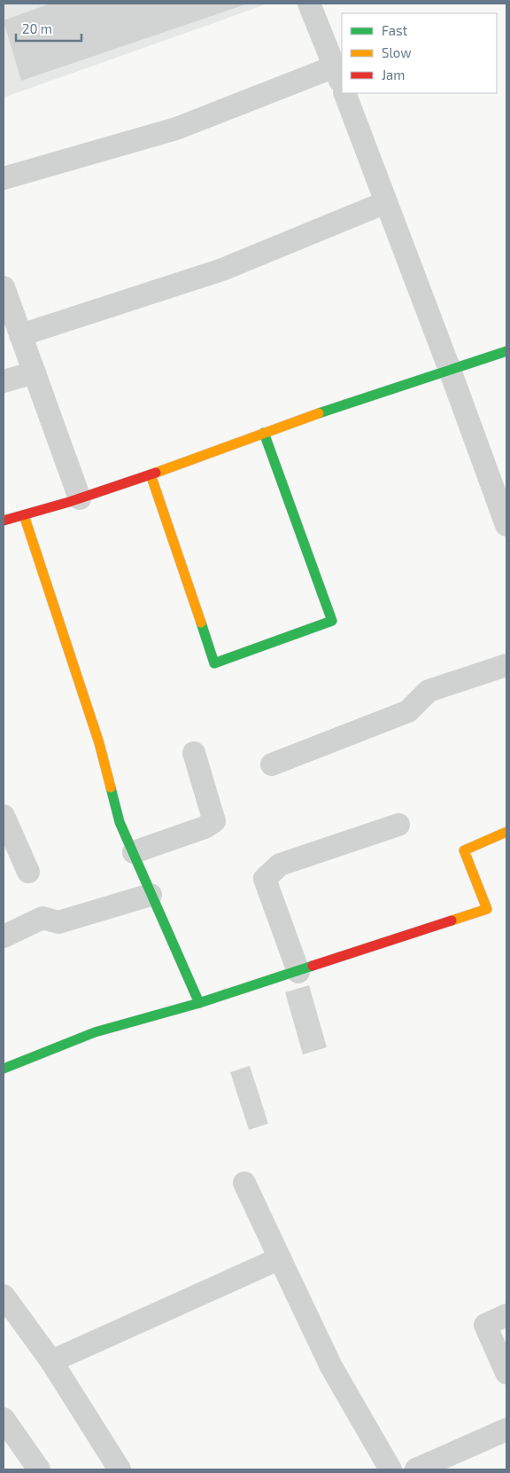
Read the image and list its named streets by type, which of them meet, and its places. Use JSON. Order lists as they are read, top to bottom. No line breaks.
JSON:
{"legend":["Fast","Slow","Jam"],"scale_bar":"20 m"}
